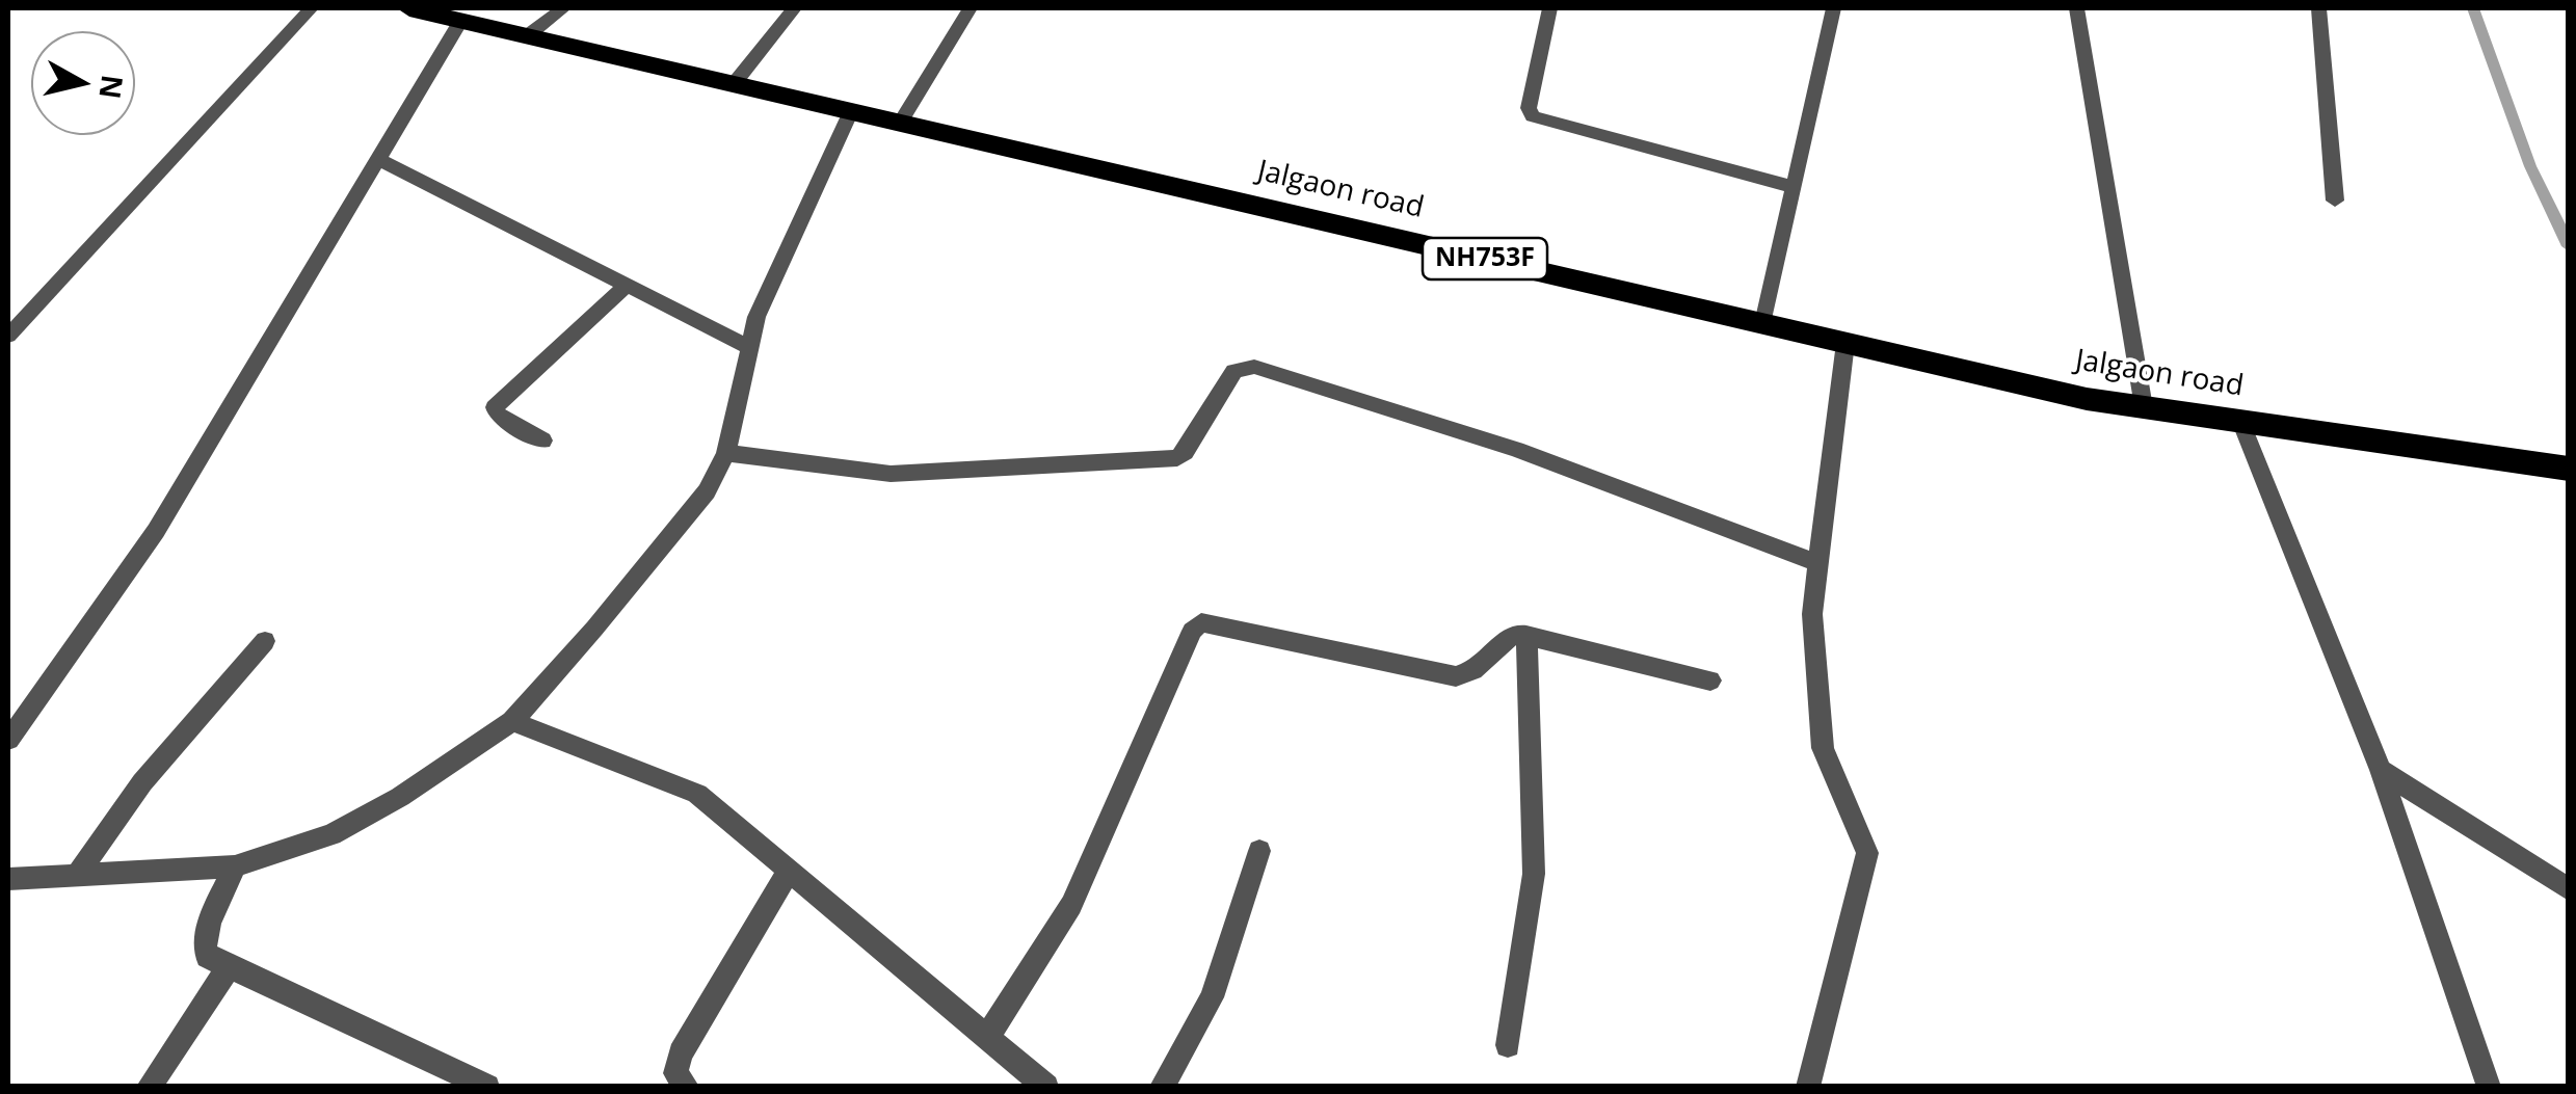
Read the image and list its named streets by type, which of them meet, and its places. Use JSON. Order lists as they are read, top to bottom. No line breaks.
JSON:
{"streets":{"highway":["Jalgaon road","NH753F"]},"north":"right"}
